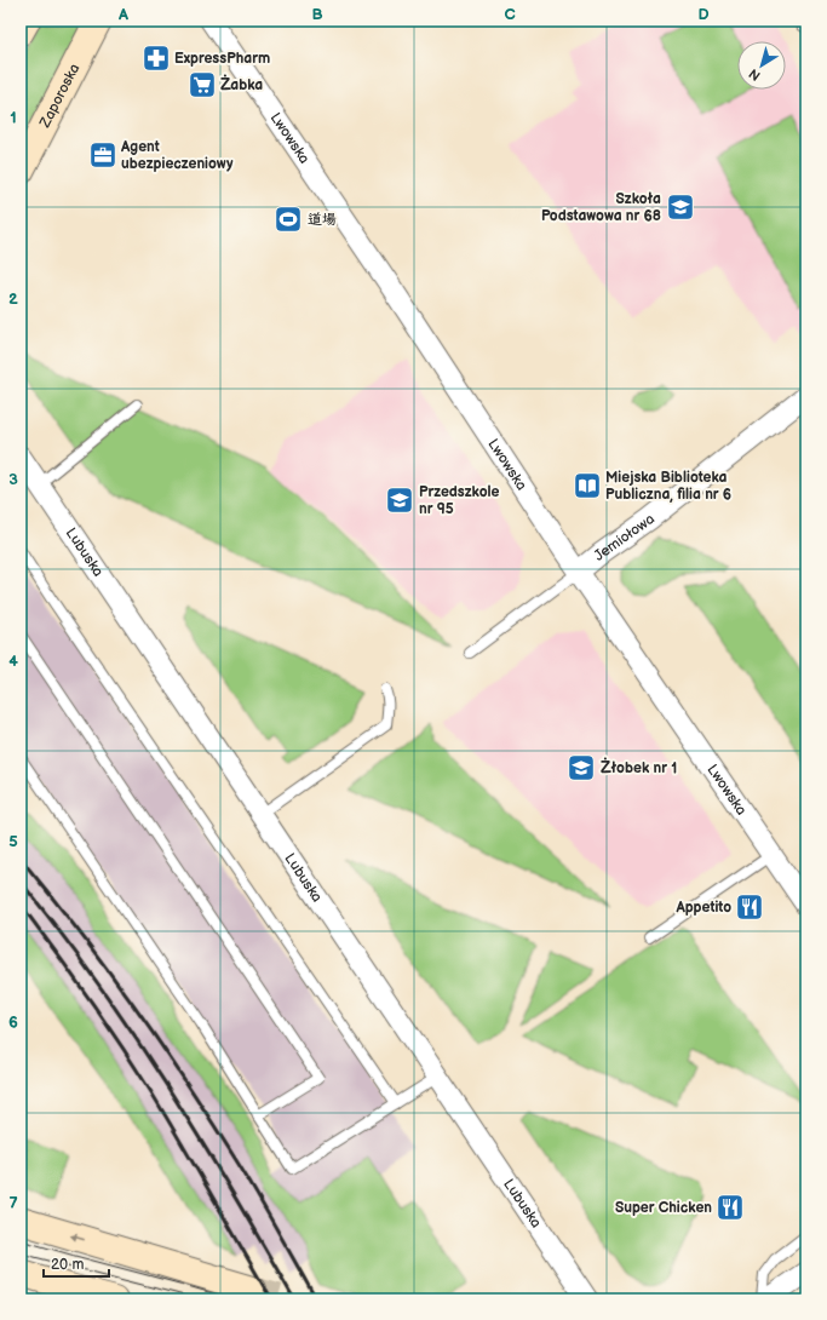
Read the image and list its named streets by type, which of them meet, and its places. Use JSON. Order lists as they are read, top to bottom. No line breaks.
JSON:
{"streets":{"main road":["Zaporoska"],"street":["Lwowska","Jemiołowa","Lubuska"]},"crossings":[["Lwowska","Jemiołowa"]],"places":{"pharmacy":["ExpressPharm"],"supermarket":["Żabka"],"office":["Agent ubezpieczeniowy"],"school or university":["Szkoła Podstawowa nr 68","Przedszkole nr 95","Żłobek nr 1"],"sports":["道場"],"library":["Miejska Biblioteka Publiczna, filia nr 6"],"restaurant":["Appetito","Super Chicken"]},"scale_bar":"20 m","north":"bottom left","grid":{"columns":["A","B","C","D"],"rows":["1","2","3","4","5","6","7"]}}
